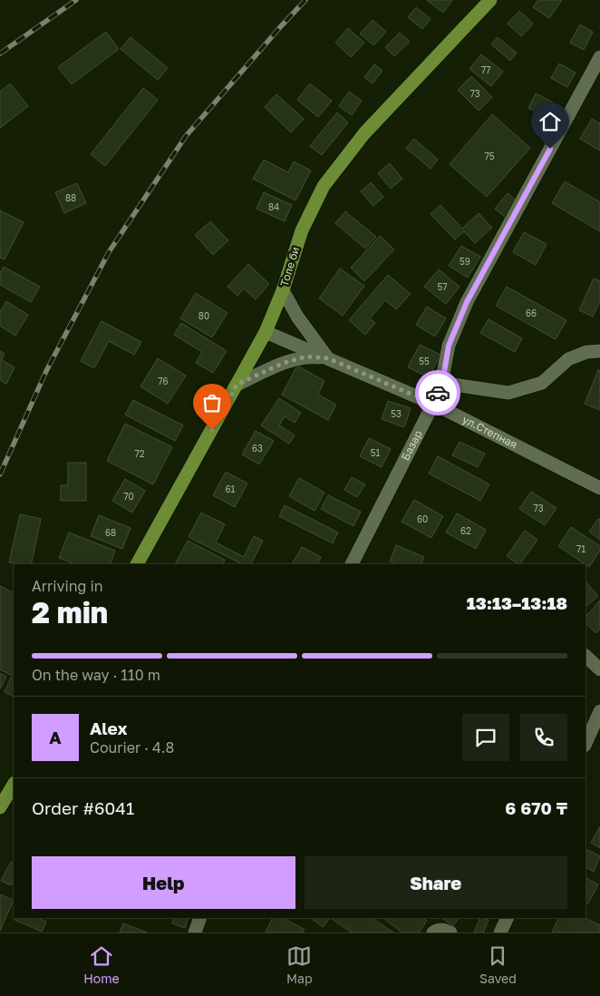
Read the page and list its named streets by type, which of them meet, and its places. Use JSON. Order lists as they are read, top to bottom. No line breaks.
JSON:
{"streets":{"main road":["Толе би"],"street":["ул.Степная","Базар"]},"crossings":[["Толе би","ул.Степная"],["ул.Степная","Базар"]],"house_numbers":["77","73","75","88","84","59","57","66","80","55","76","53","63","51","72","61","70","73","60","62","68","71"],"page":{"heading":["2 min","Arriving in","13:13–13:18"],"panel":["Alex","Courier · 4.8","Order #6041","6 670 ₸"],"bar":"On the way · 110 m","round":"A","buttons":["Help","Share"],"tabs":["Home","Map","Saved"]}}
